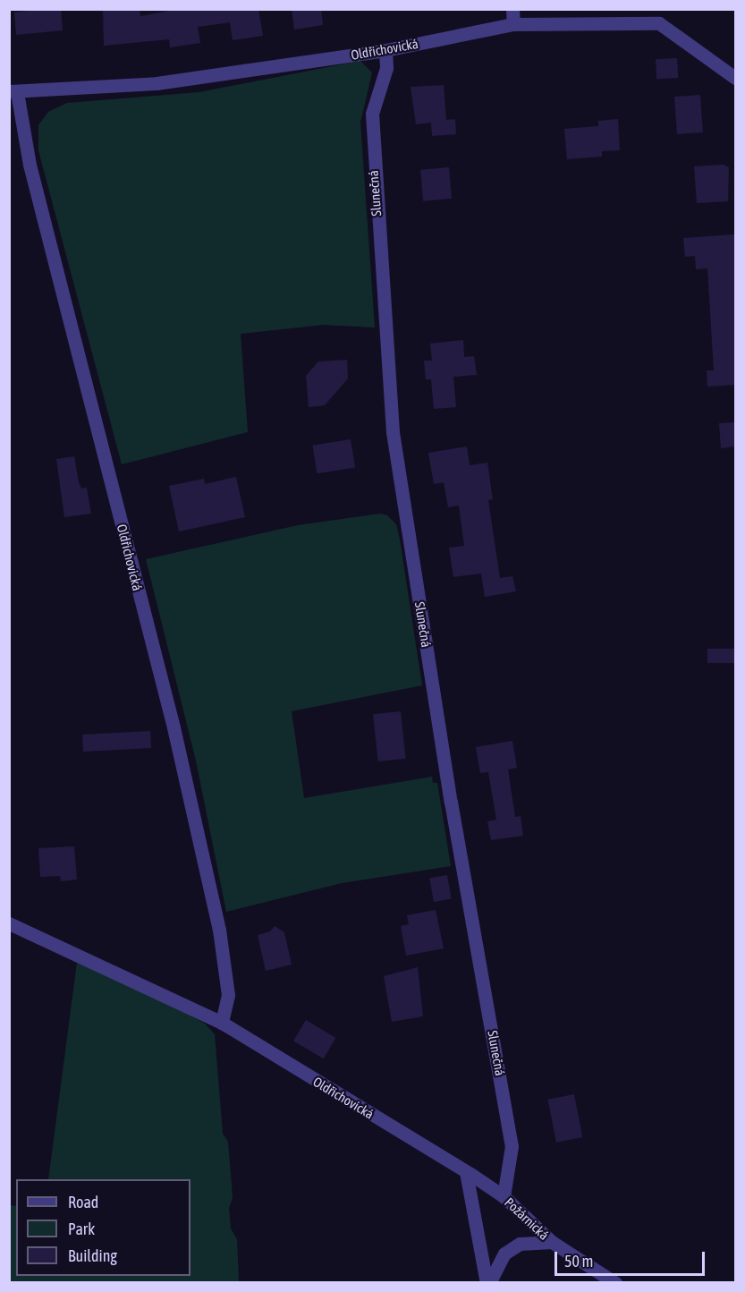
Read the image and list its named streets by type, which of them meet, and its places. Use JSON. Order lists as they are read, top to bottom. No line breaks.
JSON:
{"streets":{"street":["Oldřichovická","Slunečná","Požárnická"]},"crossings":[["Oldřichovická","Slunečná"],["Oldřichovická","Požárnická"],["Slunečná","Požárnická"]],"legend":["Road","Park","Building"],"scale_bar":"50 m"}
